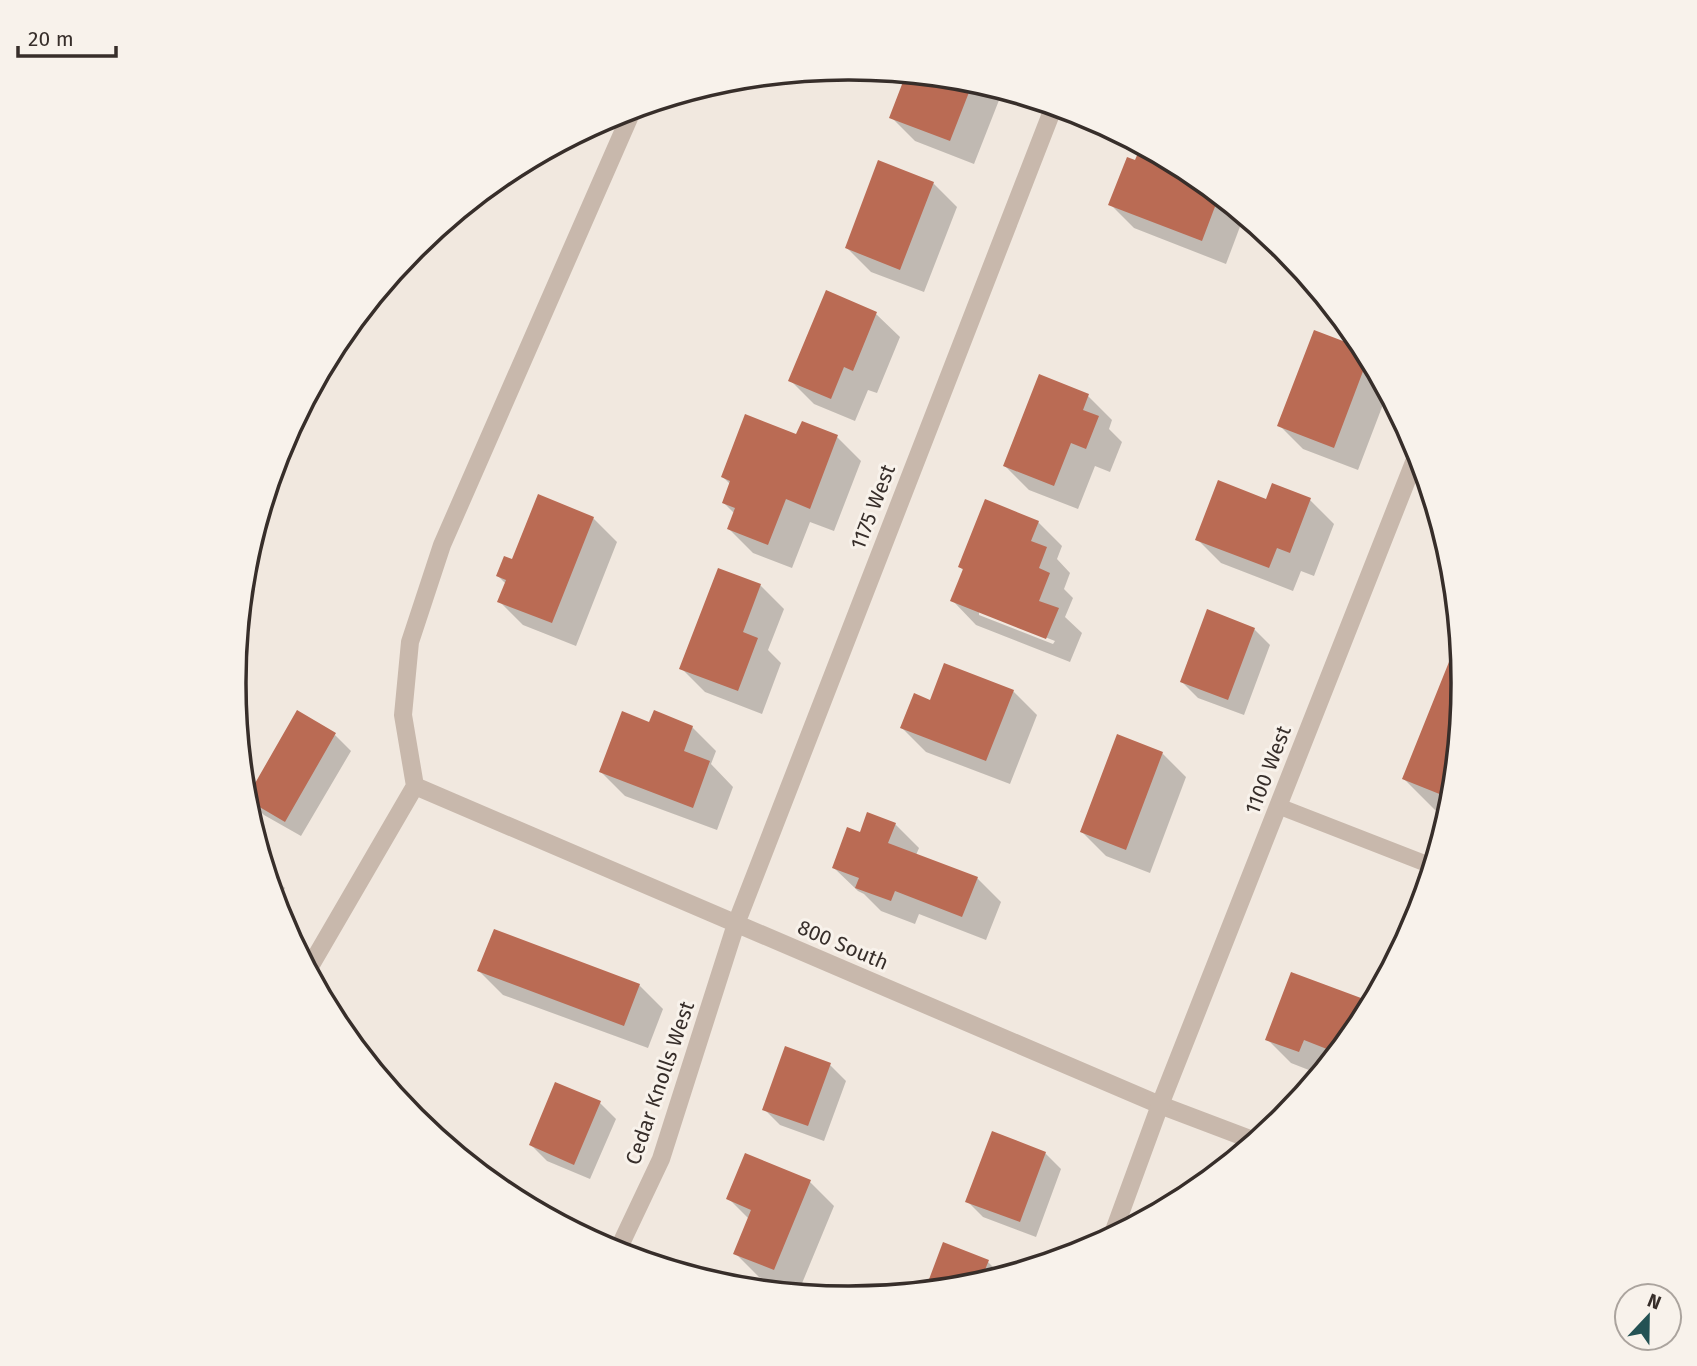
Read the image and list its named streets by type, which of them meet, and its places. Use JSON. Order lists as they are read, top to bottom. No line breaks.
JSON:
{"streets":{"street":["1175 West","1100 West","800 South","Cedar Knolls West"]},"crossings":[["1175 West","800 South"],["1175 West","Cedar Knolls West"],["1100 West","800 South"],["800 South","Cedar Knolls West"]],"scale_bar":"20 m","north":"top"}
